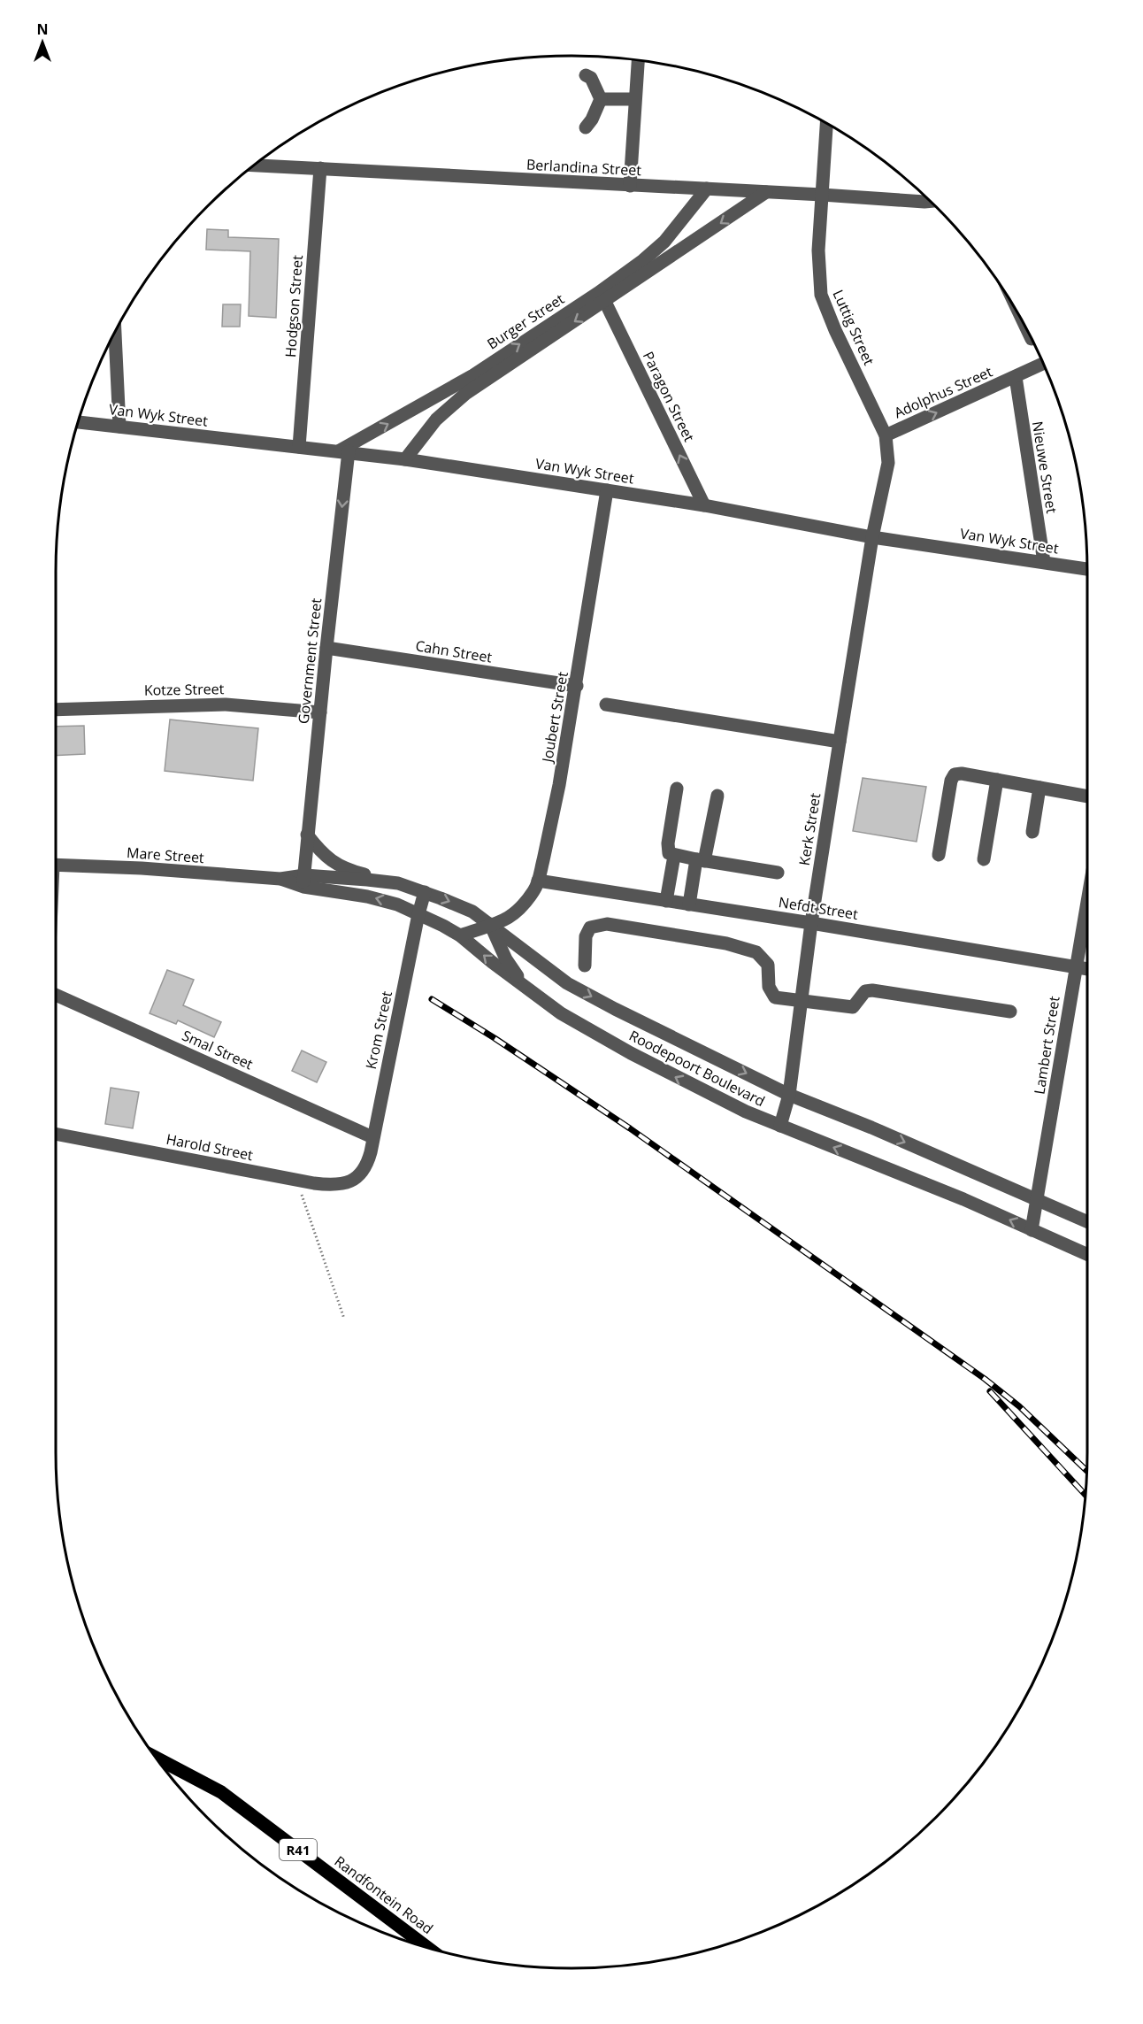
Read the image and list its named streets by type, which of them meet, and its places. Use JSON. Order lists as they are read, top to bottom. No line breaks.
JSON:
{"streets":{"main road":["R41","Randfontein Road"],"street":["Berlandina Street","Hodgson Street","Burger Street","Luttig Street","Adolphus Street","Paragon Street","Van Wyk Street","Nieuwe Street","Cahn Street","Government Street","Kotze Street","Joubert Street","Kerk Street","Mare Street","Nefdt Street","Krom Street","Lambert Street","Smal Street","Roodepoort Boulevard","Harold Street"]},"crossings":[["Berlandina Street","Hodgson Street"],["Berlandina Street","Burger Street"],["Berlandina Street","Luttig Street"],["Hodgson Street","Van Wyk Street"],["Burger Street","Paragon Street"],["Burger Street","Van Wyk Street"],["Burger Street","Government Street"],["Luttig Street","Adolphus Street"],["Adolphus Street","Van Wyk Street"],["Adolphus Street","Nieuwe Street"],["Adolphus Street","Kerk Street"],["Paragon Street","Van Wyk Street"],["Van Wyk Street","Nieuwe Street"],["Van Wyk Street","Government Street"],["Van Wyk Street","Joubert Street"],["Van Wyk Street","Kerk Street"],["Cahn Street","Government Street"],["Cahn Street","Joubert Street"],["Government Street","Kotze Street"],["Government Street","Mare Street"],["Government Street","Roodepoort Boulevard"],["Joubert Street","Nefdt Street"],["Joubert Street","Roodepoort Boulevard"],["Kerk Street","Nefdt Street"],["Kerk Street","Roodepoort Boulevard"],["Mare Street","Roodepoort Boulevard"],["Nefdt Street","Lambert Street"],["Krom Street","Smal Street"],["Krom Street","Roodepoort Boulevard"],["Krom Street","Harold Street"],["Lambert Street","Roodepoort Boulevard"]],"one_way":["Adolphus Street","Paragon Street","Government Street"],"north":"top"}
